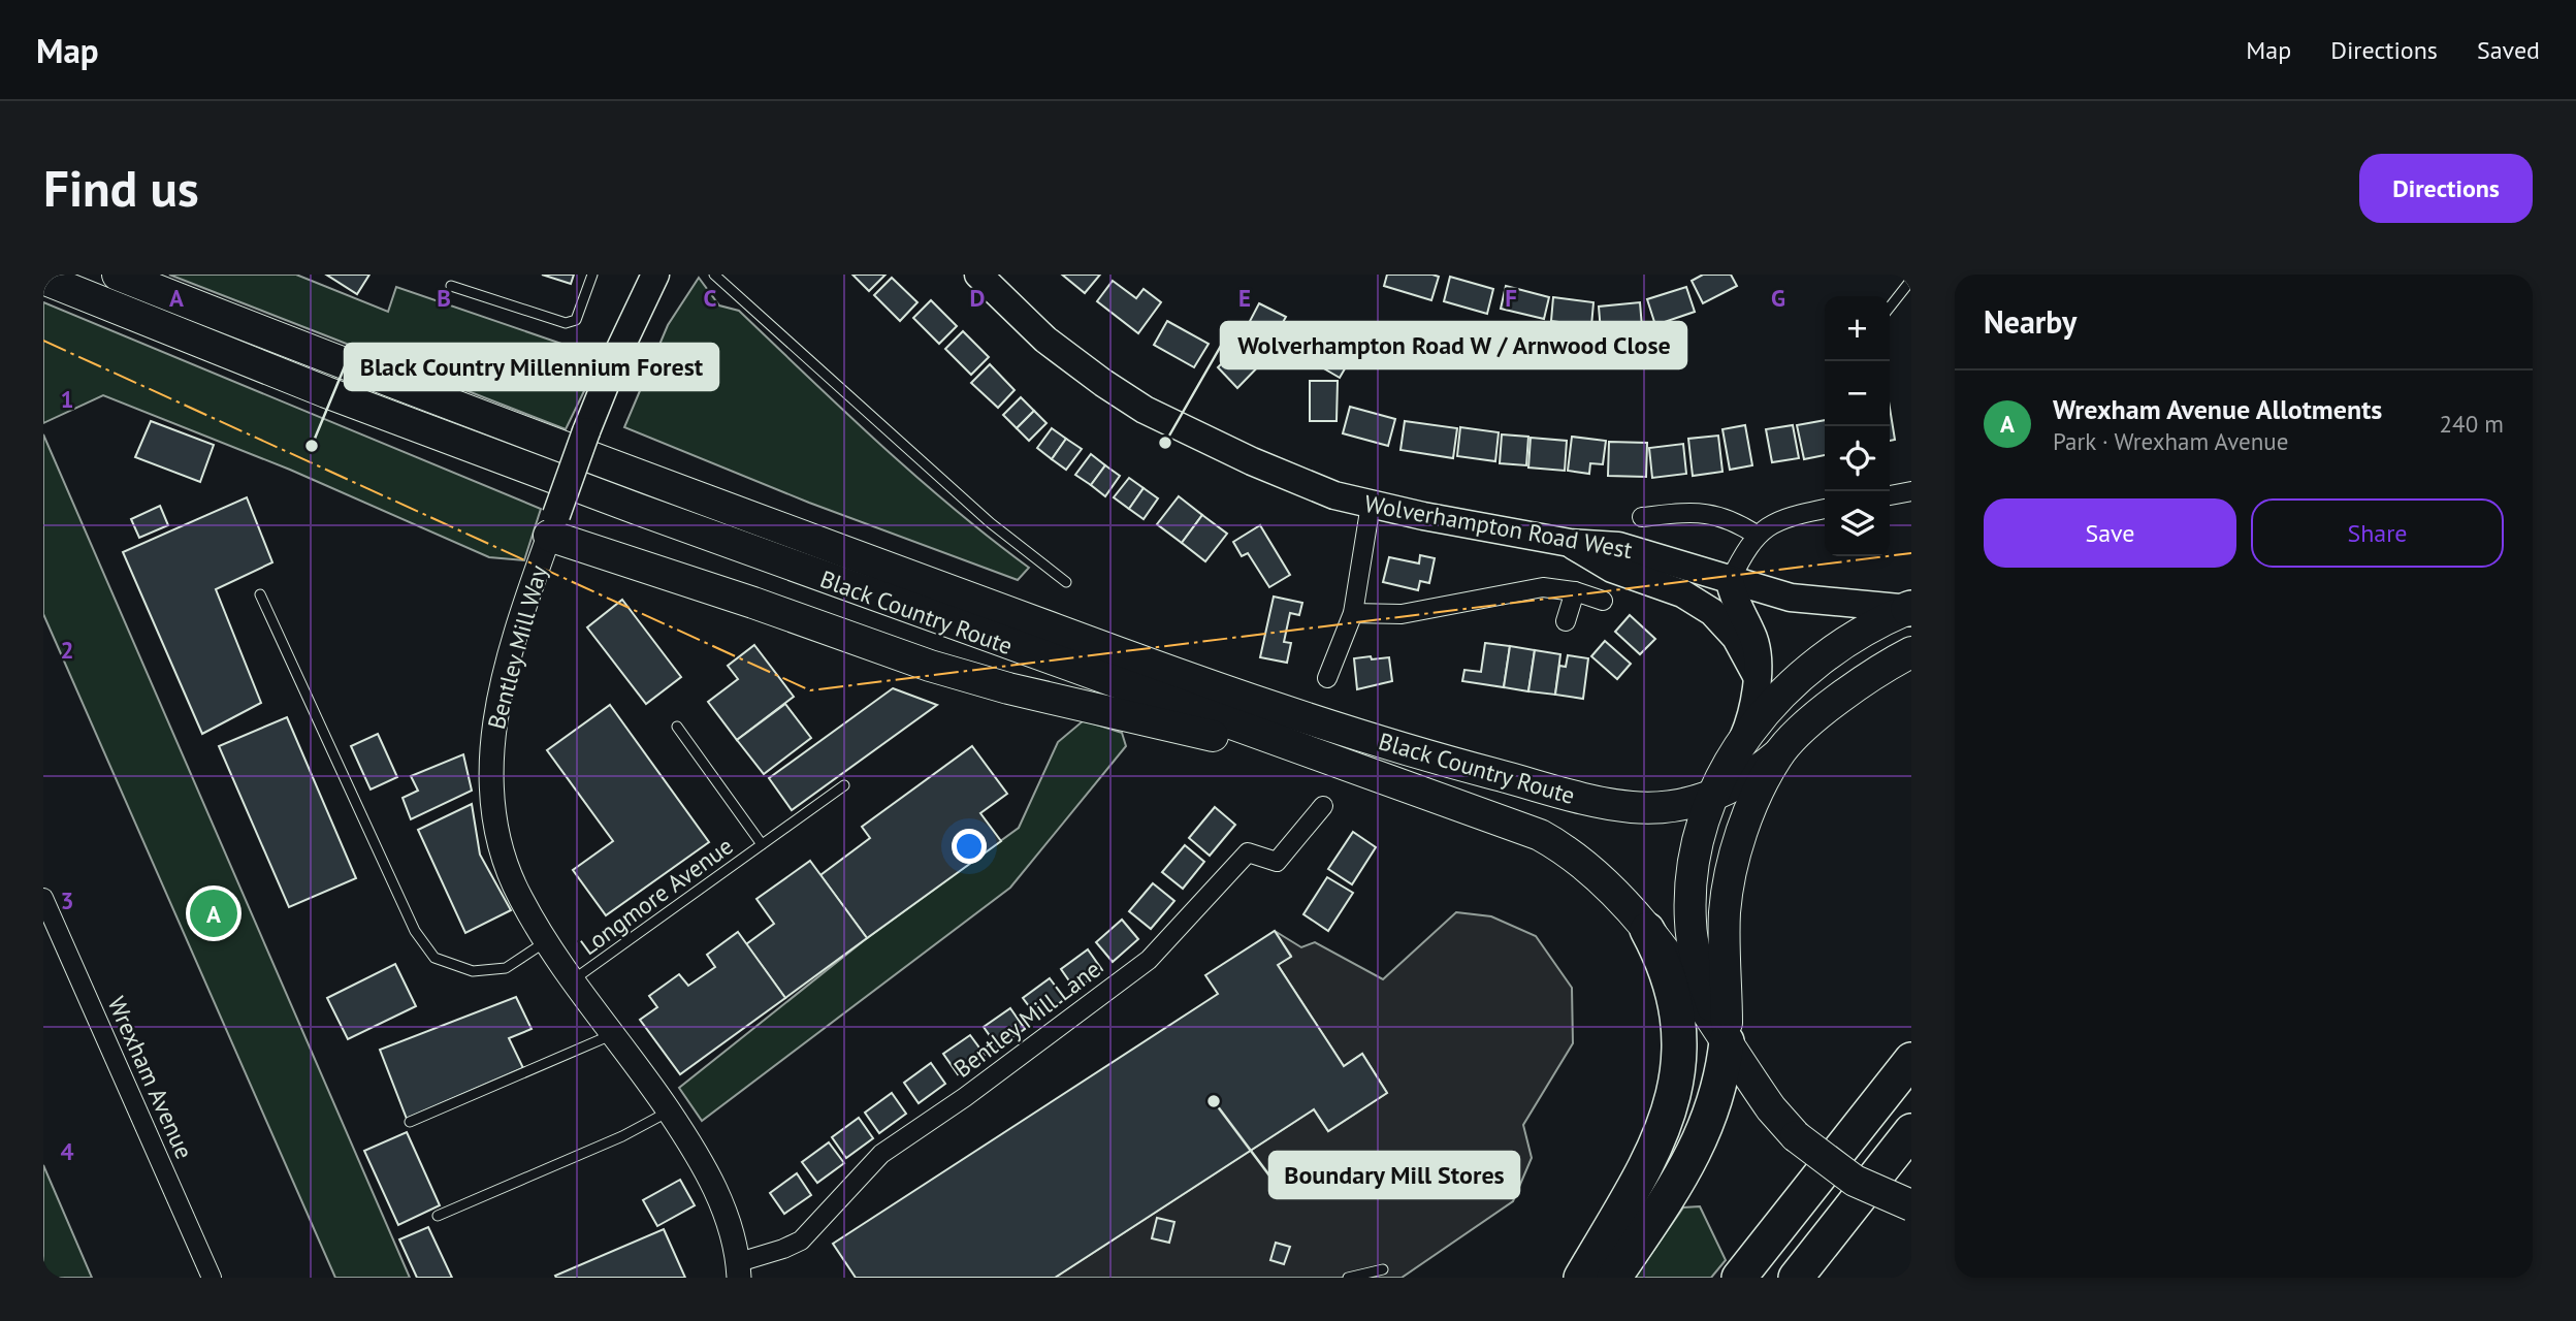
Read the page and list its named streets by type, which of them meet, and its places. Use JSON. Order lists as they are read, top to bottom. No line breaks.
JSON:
{"streets":{"highway":["Black Country Route"],"main road":["Wolverhampton Road West","Bentley Mill Way"],"street":["Bentley Mill Lane","Wrexham Avenue"],"lane":["Longmore Avenue"]},"crossings":[["Bentley Mill Way","Longmore Avenue"],["Bentley Mill Way","Bentley Mill Lane"]],"places":["Wolverhampton Road W / Arnwood Close","Black Country Millennium Forest","Boundary Mill Stores"],"page":{"header":"Map","nav":["Map","Directions","Saved"],"buttons":["Directions",["Save","Share"]],"title":"Find us","heading":"Nearby","map_buttons":["+","−"],"list":[{"mark":"A","name":"Wrexham Avenue Allotments","note":"Park · Wrexham Avenue","value":"240 m"}],"pins":"A"},"grid":{"columns":["A","B","C","D","E","F","G"],"rows":["1","2","3","4"]}}
